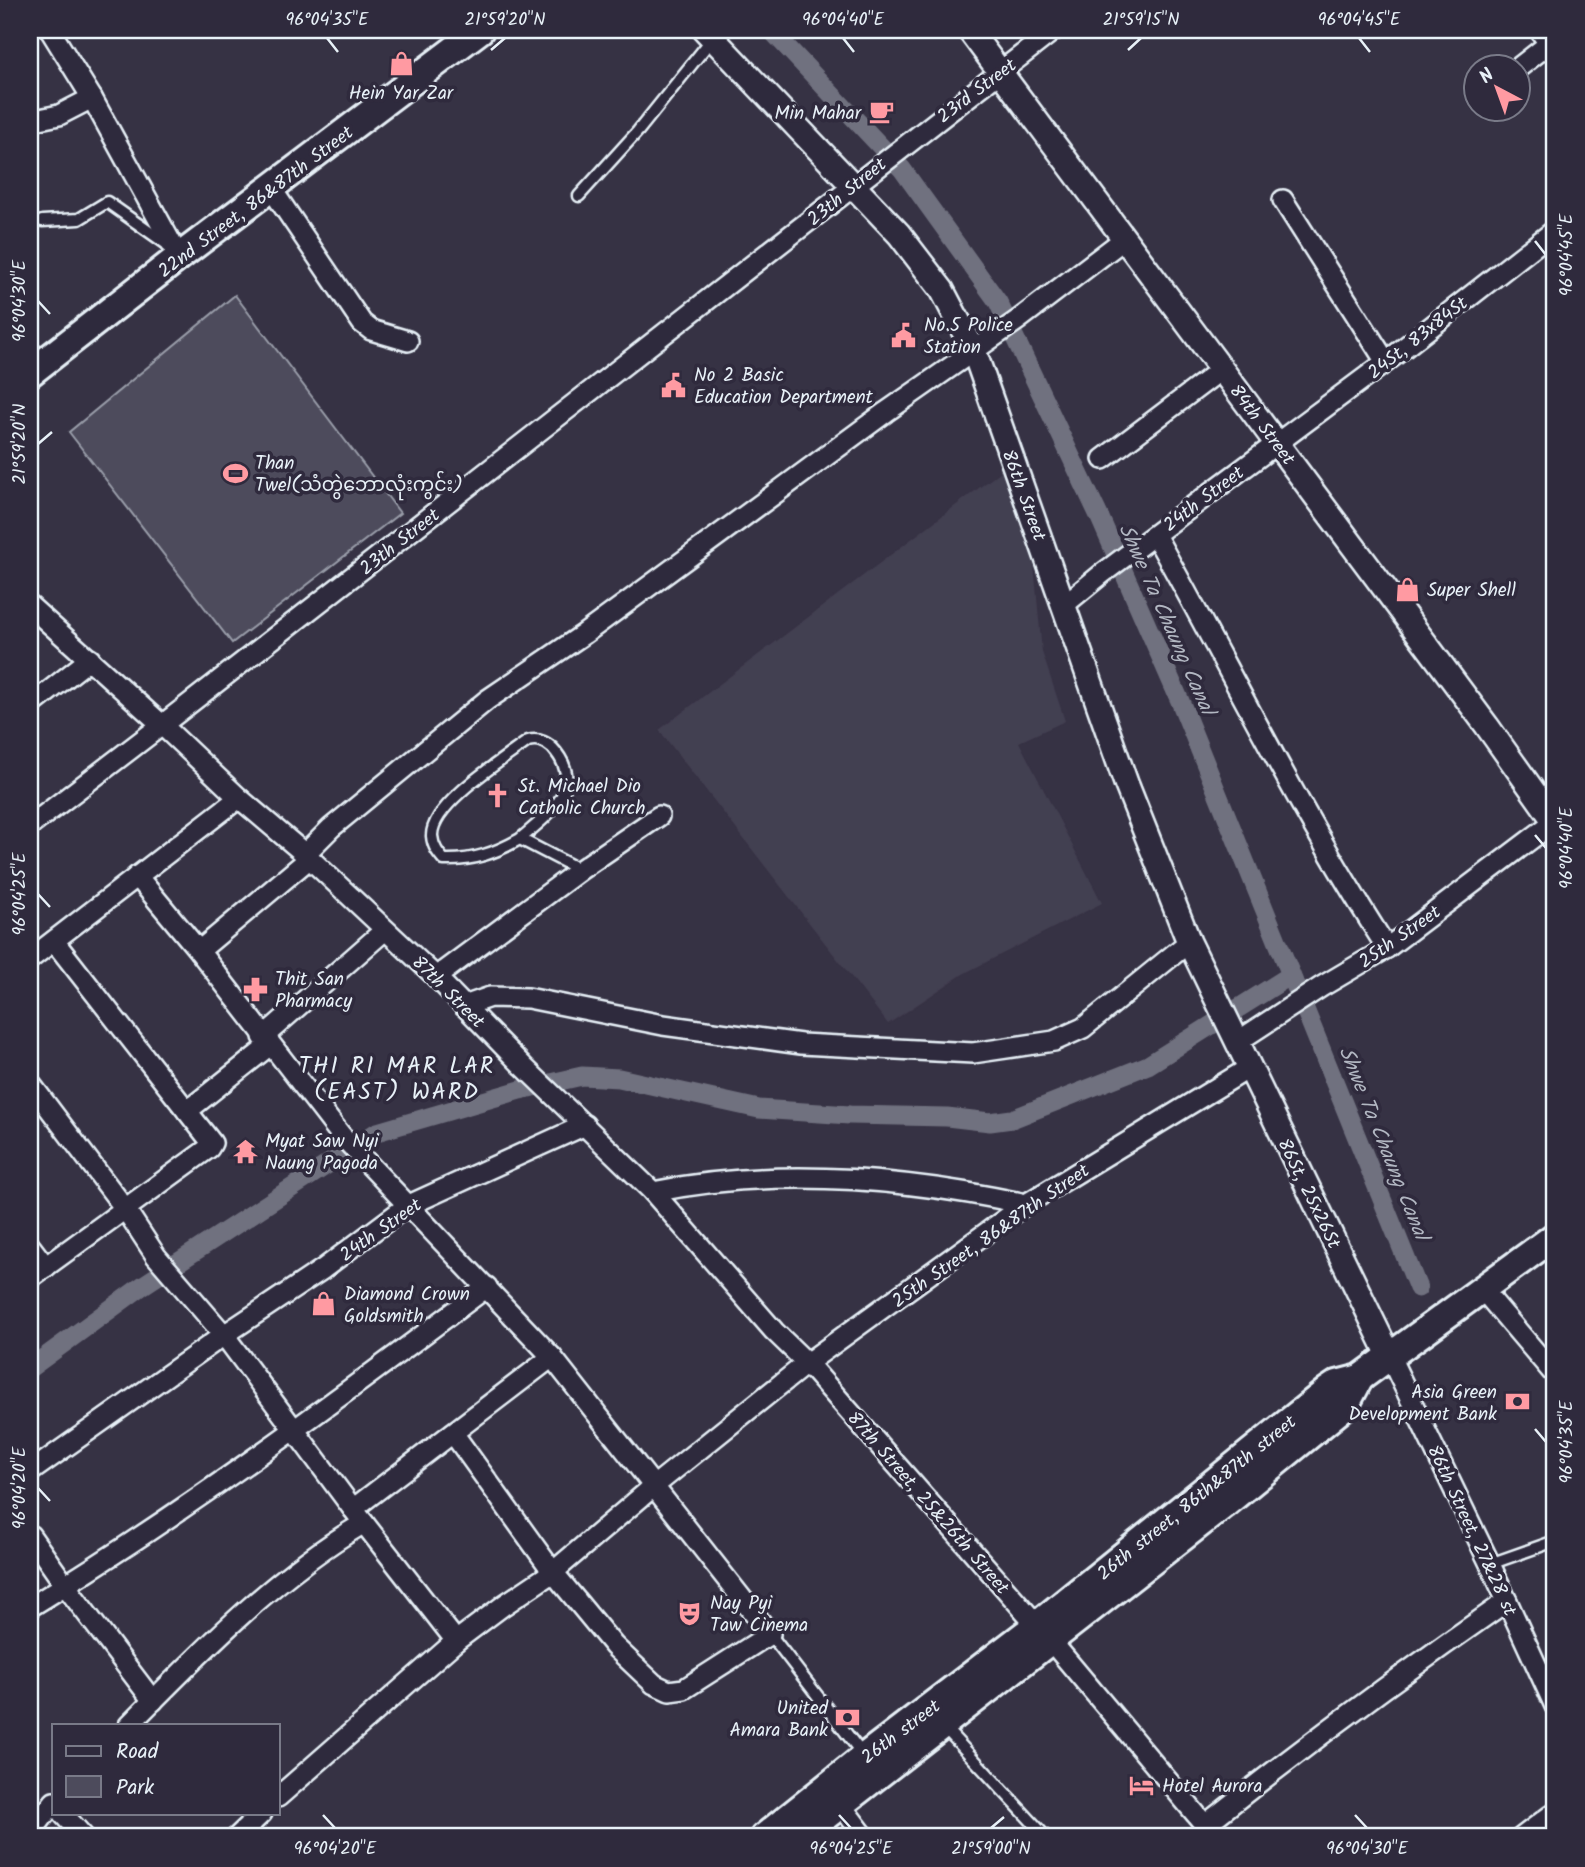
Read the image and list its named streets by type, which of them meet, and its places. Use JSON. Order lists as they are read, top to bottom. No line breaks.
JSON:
{"streets":{"main road":["22nd Street, 86&87th Street","26th street, 86th&87th street","26th street"],"street":["23rd Street","23th Street","24St, 83x84St","84th Street","86th Street","24th Street","25th Street","87th Street","86St, 25x26St","25th Street, 86&87th Street","87th Street, 25&26th Street","86th Street, 27&28 st"]},"crossings":[["23rd Street","23th Street"],["23rd Street","84th Street"],["23th Street","86th Street"],["23th Street","87th Street"],["24St, 83x84St","84th Street"],["24St, 83x84St","24th Street"],["84th Street","24th Street"],["84th Street","25th Street"],["86th Street","24th Street"],["86th Street","25th Street"],["86th Street","86St, 25x26St"],["24th Street","87th Street"],["25th Street","86St, 25x26St"],["87th Street","25th Street, 86&87th Street"],["87th Street","87th Street, 25&26th Street"],["86St, 25x26St","25th Street, 86&87th Street"],["86St, 25x26St","26th street, 86th&87th street"],["86St, 25x26St","86th Street, 27&28 st"],["25th Street, 86&87th Street","87th Street, 25&26th Street"],["26th street, 86th&87th street","87th Street, 25&26th Street"],["26th street, 86th&87th street","86th Street, 27&28 st"],["26th street, 86th&87th street","26th street"],["87th Street, 25&26th Street","26th street"]],"districts":["THI RI MAR LAR (EAST) WARD"],"water":["Shwe Ta Chaung Canal"],"places":{"shop":["Hein Yar Zar","Super Shell","Diamond Crown Goldsmith"],"cafe":["Min Mahar"],"public building":["No.5 Police Station","No 2 Basic Education Department"],"sports":["Than Twel(သံတွဲဘောလုံးကွင်း)"],"church":["St. Michael Dio Catholic Church"],"pharmacy":["Thit San Pharmacy"],"temple":["Myat Saw Nyi Naung Pagoda"],"bank":["Asia Green Development Bank","United Amara Bank"],"theatre":["Nay Pyi Taw Cinema"],"hotel":["Hotel Aurora"]},"legend":["Road","Park"],"north":"top left","coordinates":["96°04'35\"E","21°59'20\"N","96°04'40\"E","21°59'15\"N","96°04'45\"E","96°04'30\"E","96°04'25\"E","96°04'20\"E","21°59'00\"N"]}
